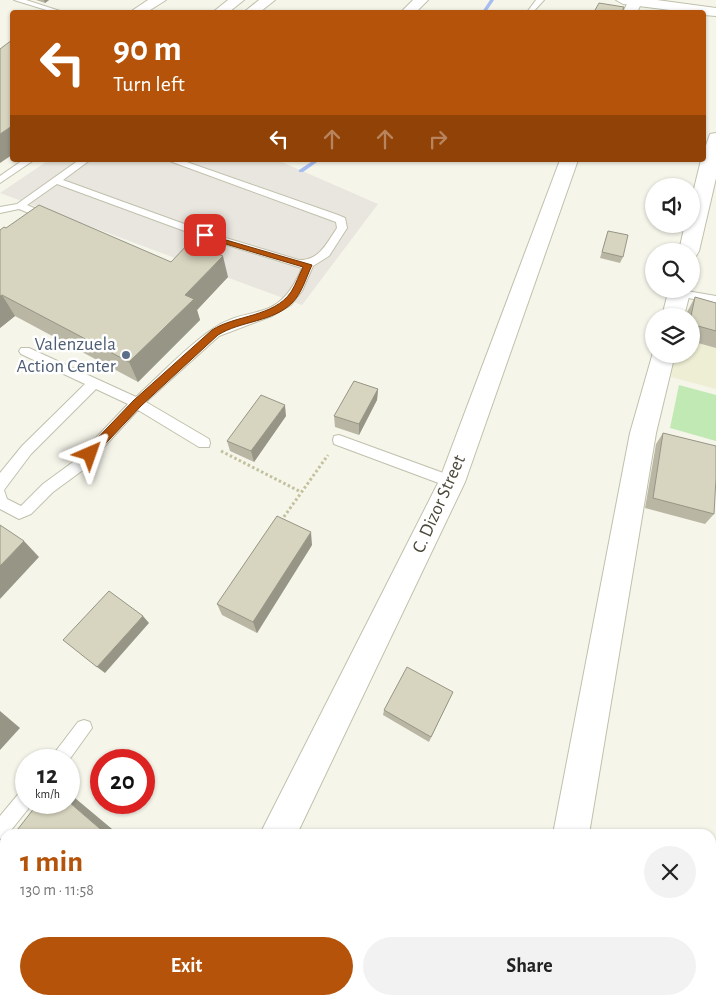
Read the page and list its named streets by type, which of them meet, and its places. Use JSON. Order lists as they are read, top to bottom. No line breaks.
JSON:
{"streets":{"street":["C. Dizor Street"]},"places":["Valenzuela Action Center"],"page":{"turn":["90 m","Turn left"],"speed":"12 km/h","limit":"20","heading":["1 min","130 m · 11:58"],"buttons":["Exit","Share"]}}
